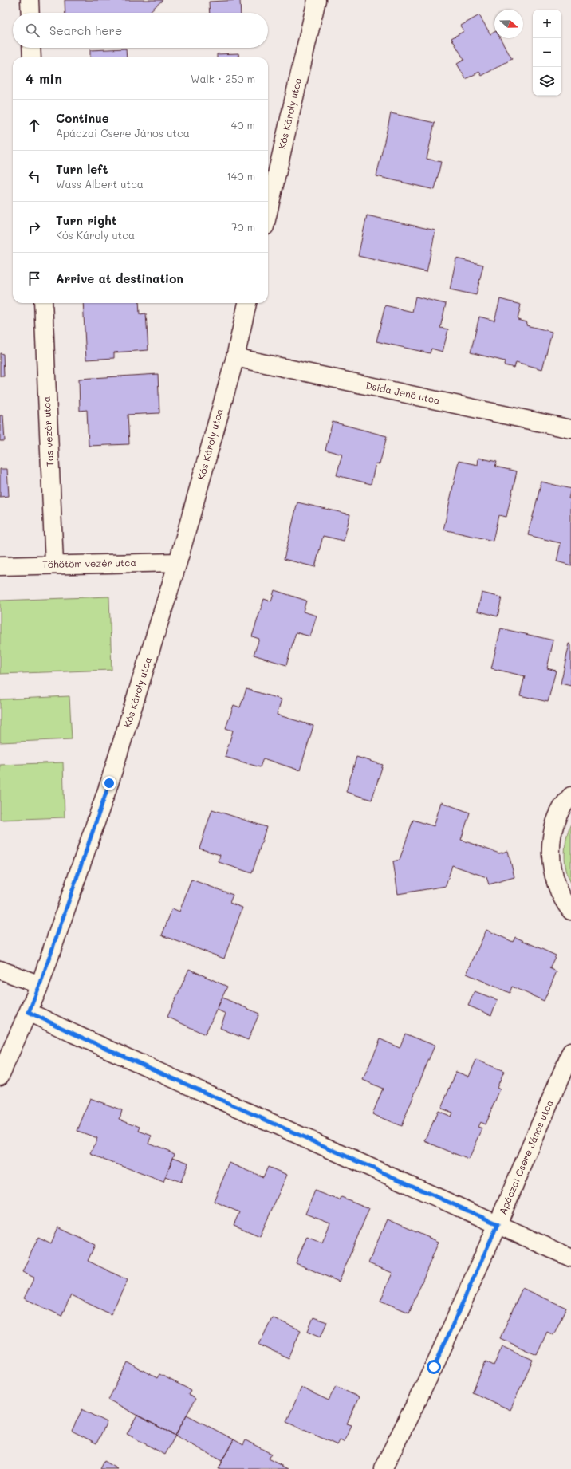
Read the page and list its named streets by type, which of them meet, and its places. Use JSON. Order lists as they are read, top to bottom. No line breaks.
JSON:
{"streets":{"street":["Kós Károly utca","Dsida Jenő utca","Tas vezér utca","Töhötöm vezér utca","Apáczai Csere János utca"]},"crossings":[["Kós Károly utca","Dsida Jenő utca"],["Kós Károly utca","Töhötöm vezér utca"],["Tas vezér utca","Töhötöm vezér utca"]],"north":"right","page":{"map_buttons":["+","−"],"search":"Search here","heading":["4 min","Walk · 250 m"],"list":[["Continue","Apáczai Csere János utca","40 m"],["Turn left","Wass Albert utca","140 m"],["Turn right","Kós Károly utca","70 m"],"Arrive at destination"]}}
